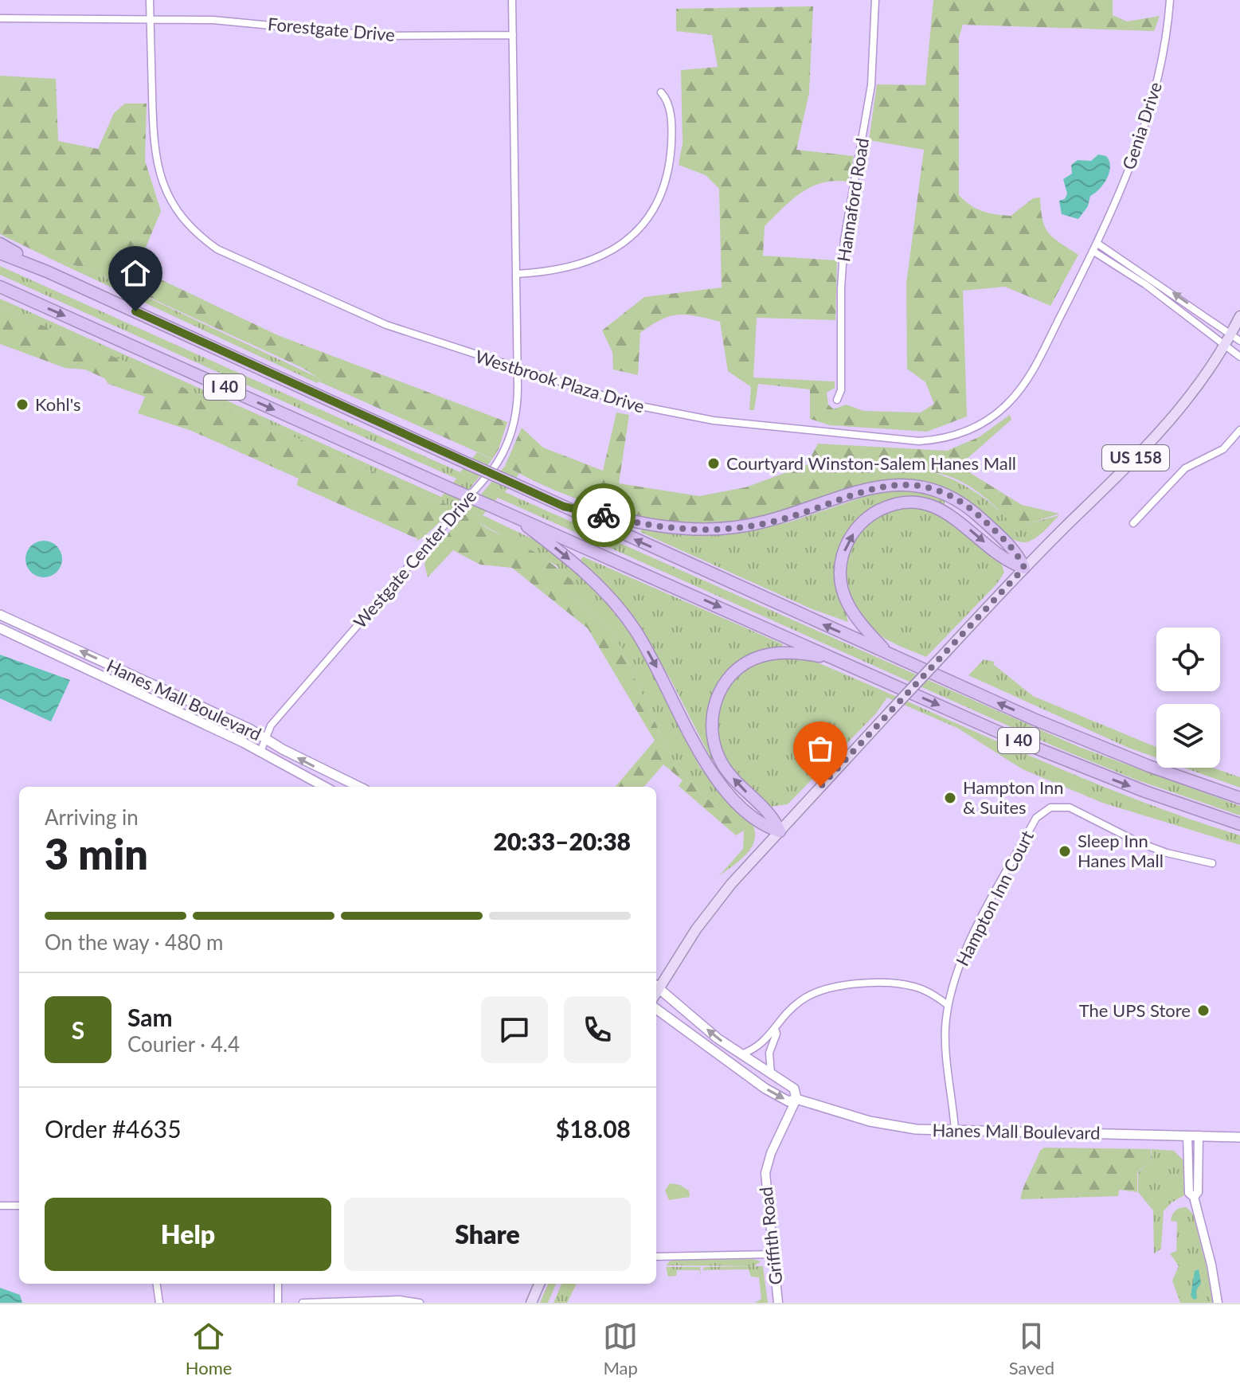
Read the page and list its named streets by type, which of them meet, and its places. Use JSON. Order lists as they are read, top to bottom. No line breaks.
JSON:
{"streets":{"highway":["I 40"],"main road":["US 158","Hanes Mall Boulevard"],"street":["Forestgate Drive","Genia Drive","Hannaford Road","Westbrook Plaza Drive","Westgate Center Drive","Hampton Inn Court","Griffith Road"]},"crossings":[["Forestgate Drive","Westbrook Plaza Drive"],["Forestgate Drive","Westgate Center Drive"],["Genia Drive","Westbrook Plaza Drive"],["Westbrook Plaza Drive","Westgate Center Drive"],["Westgate Center Drive","Hanes Mall Boulevard"],["Hanes Mall Boulevard","Hampton Inn Court"],["Hanes Mall Boulevard","Griffith Road"]],"places":["Kohl's","Courtyard Winston-Salem Hanes Mall","Hampton Inn & Suites","Sleep Inn Hanes Mall","The UPS Store"],"page":{"heading":["3 min","Arriving in","20:33–20:38"],"panel":["Sam","Courier · 4.4","Order #4635","$18.08"],"bar":"On the way · 480 m","round":"S","buttons":["Help","Share"],"tabs":["Home","Map","Saved"]}}
